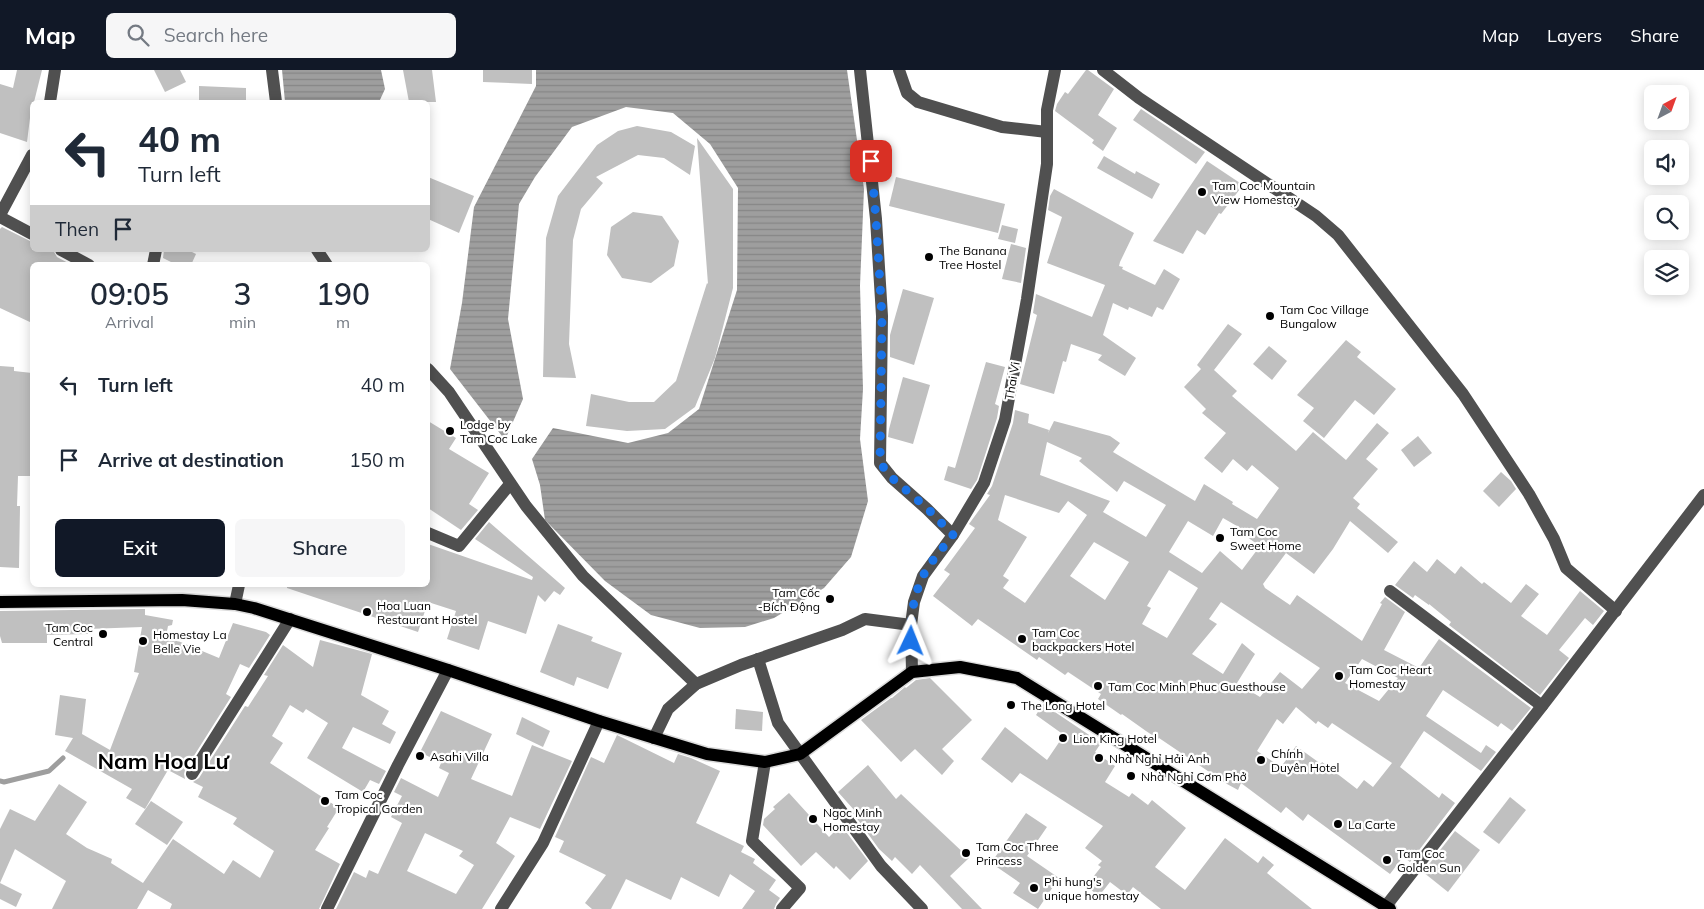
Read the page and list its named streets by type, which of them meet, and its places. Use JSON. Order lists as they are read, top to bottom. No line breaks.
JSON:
{"streets":{"street":["Thai Vi"]},"districts":["Nam Hoa Lư"],"places":["Tam Coc Mountain View Homestay","The Banana Tree Hostel","Tam Coc Village Bungalow","Lodge by Tam Coc Lake","Tam Coc Sweet Home","Tam Cốc -Bích Động","Hoa Luan Restaurant Hostel","Tam Coc Central","Tam Coc backpackers Hotel","Homestay La Belle Vie","Tam Coc Heart Homestay","Tam Coc Minh Phuc Guesthouse","The Long Hotel","Lion King Hotel","Asahi Villa","Nhà Nghỉ Hải Anh","Chính Duyên Hotel","Nhà Nghỉ Cơm Phở","Tam Coc Tropical Garden","Ngoc Minh Homestay","La Carte","Tam Coc Three Princess","Tam Coc Golden Sun","Phi hung's unique homestay"],"north":"top right","page":{"header":"Map","search":"Search here","nav":["Map","Layers","Share"],"turn":["40 m","Turn left"],"then":"Then","eta":["09:05","Arrival","3","min","190","m"],"list":[{"name":"Turn left","value":"40 m"},{"name":"Arrive at destination","value":"150 m"}],"buttons":["Exit","Share"]}}
